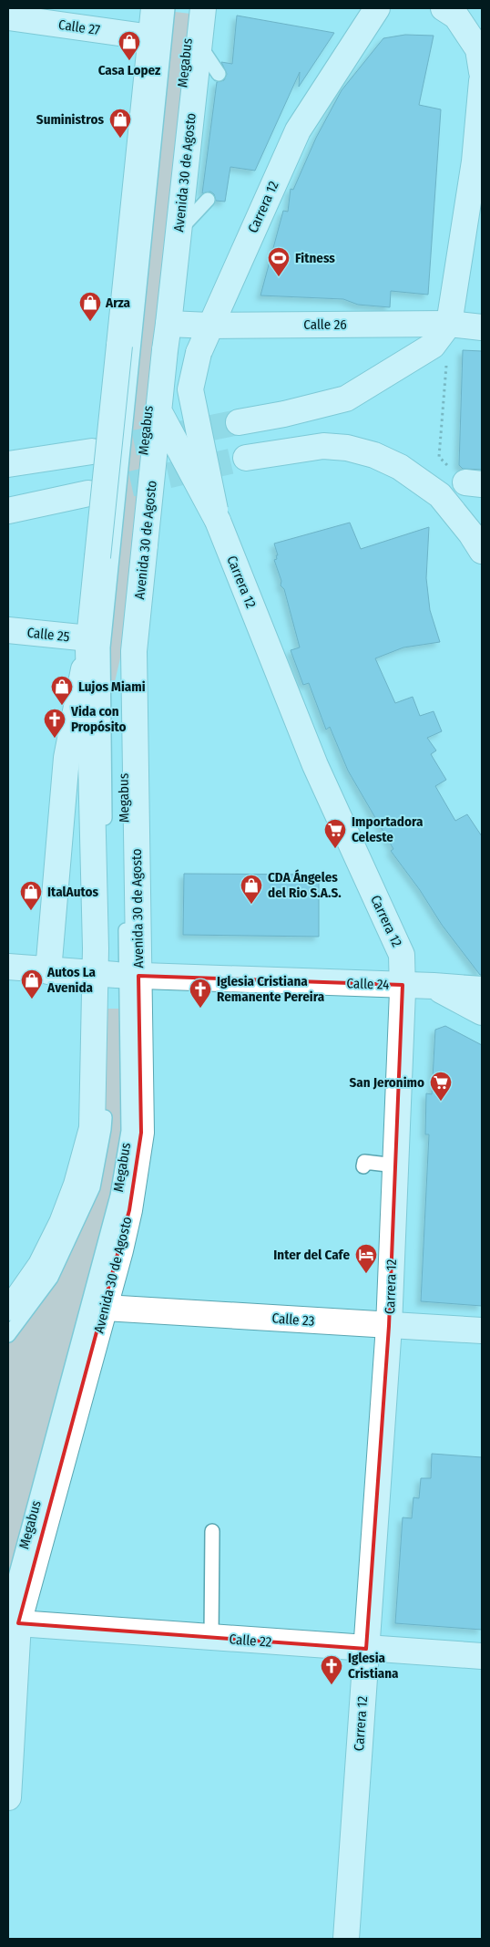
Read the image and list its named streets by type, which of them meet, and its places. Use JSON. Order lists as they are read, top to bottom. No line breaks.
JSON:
{"streets":{"street":["Calle 27","Avenida 30 de Agosto","Carrera 12","Calle 26","Calle 25","Calle 24","Calle 23","Calle 22"],"lane":["Megabus"]},"crossings":[["Calle 27","Avenida 30 de Agosto"],["Megabus","Avenida 30 de Agosto"],["Megabus","Calle 24"],["Megabus","Calle 22"],["Avenida 30 de Agosto","Calle 26"],["Avenida 30 de Agosto","Calle 25"],["Avenida 30 de Agosto","Calle 24"],["Avenida 30 de Agosto","Calle 23"],["Avenida 30 de Agosto","Calle 22"],["Carrera 12","Calle 26"],["Carrera 12","Calle 24"],["Carrera 12","Calle 23"],["Carrera 12","Calle 22"]],"places":{"shop":["Casa Lopez","Suministros","Arza","Lujos Miami","CDA Ángeles del Rio S.A.S.","ItalAutos","Autos La Avenida"],"sports":["Fitness"],"church":["Vida con Propósito","Iglesia Cristiana Remanente Pereira","Iglesia Cristiana"],"supermarket":["Importadora Celeste","San Jeronimo"],"hotel":["Inter del Cafe"]}}
